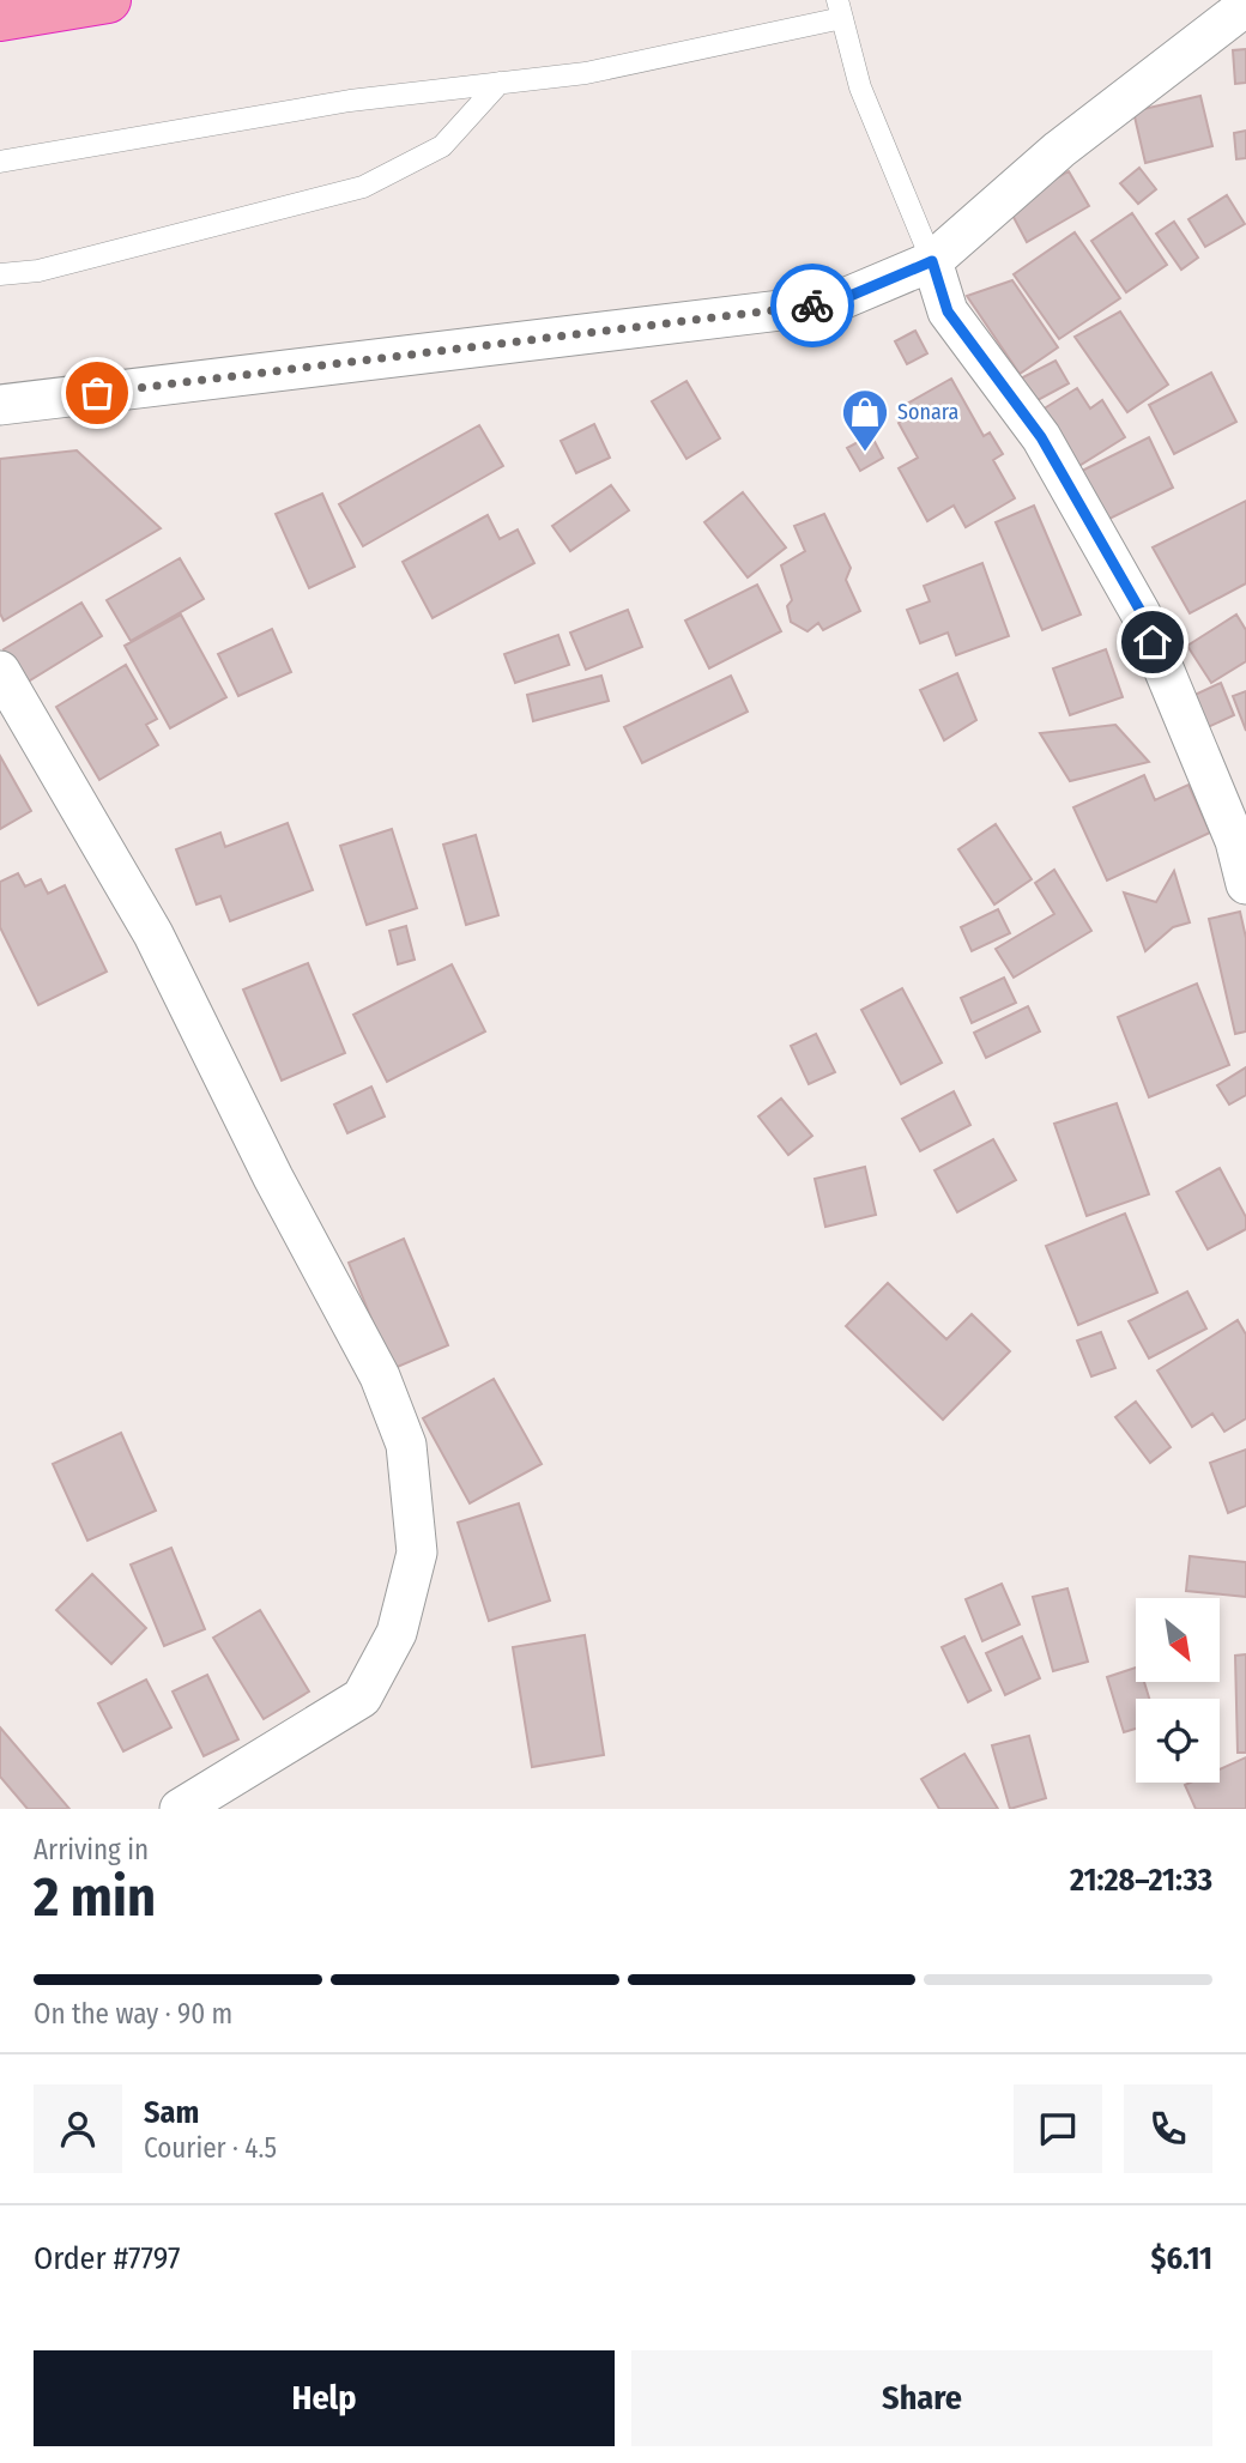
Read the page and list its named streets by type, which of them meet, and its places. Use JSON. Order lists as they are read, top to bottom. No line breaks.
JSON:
{"places":{"shop":["Sonara"]},"north":"bottom right","page":{"heading":["2 min","Arriving in","21:28–21:33"],"panel":["Sam","Courier · 4.5","Order #7797","$6.11"],"bar":"On the way · 90 m","buttons":["Help","Share"]}}
